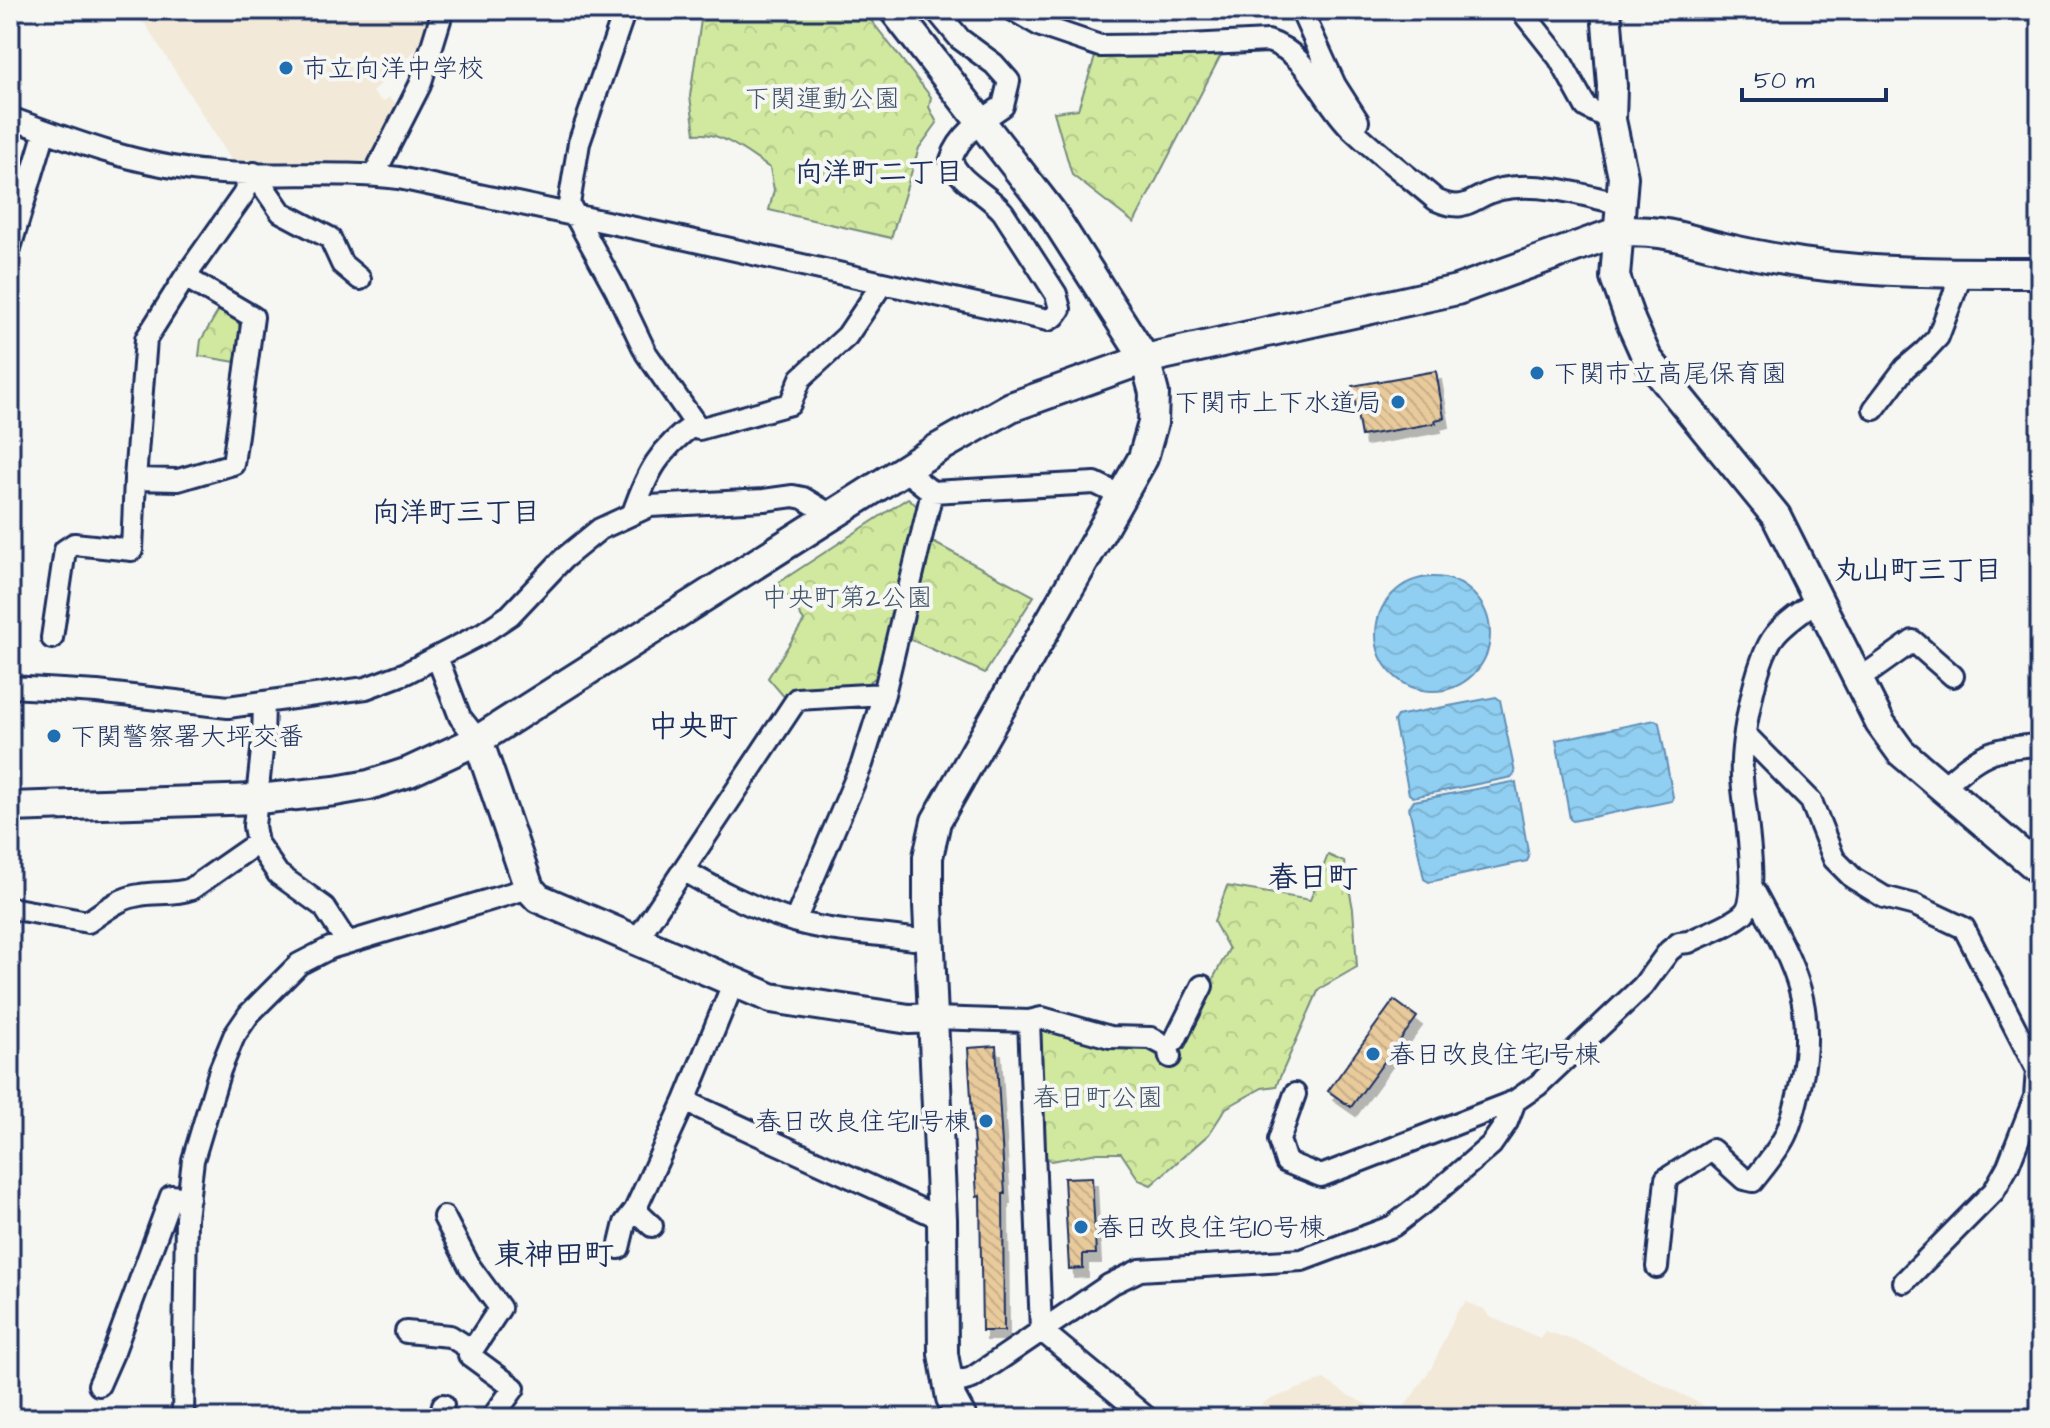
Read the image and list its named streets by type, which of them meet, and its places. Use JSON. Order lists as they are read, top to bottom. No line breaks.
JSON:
{"districts":["向洋町二丁目","向洋町三丁目","丸山町三丁目","中央町","春日町","東神田町"],"parks":["下関運動公園","中央町第2公園","春日町公園"],"places":["市立向洋中学校","下関市立高尾保育園","下関市上下水道局","下関警察署大坪交番","春日改良住宅1号棟","春日改良住宅11号棟","春日改良住宅10号棟"],"scale_bar":"50 m"}
